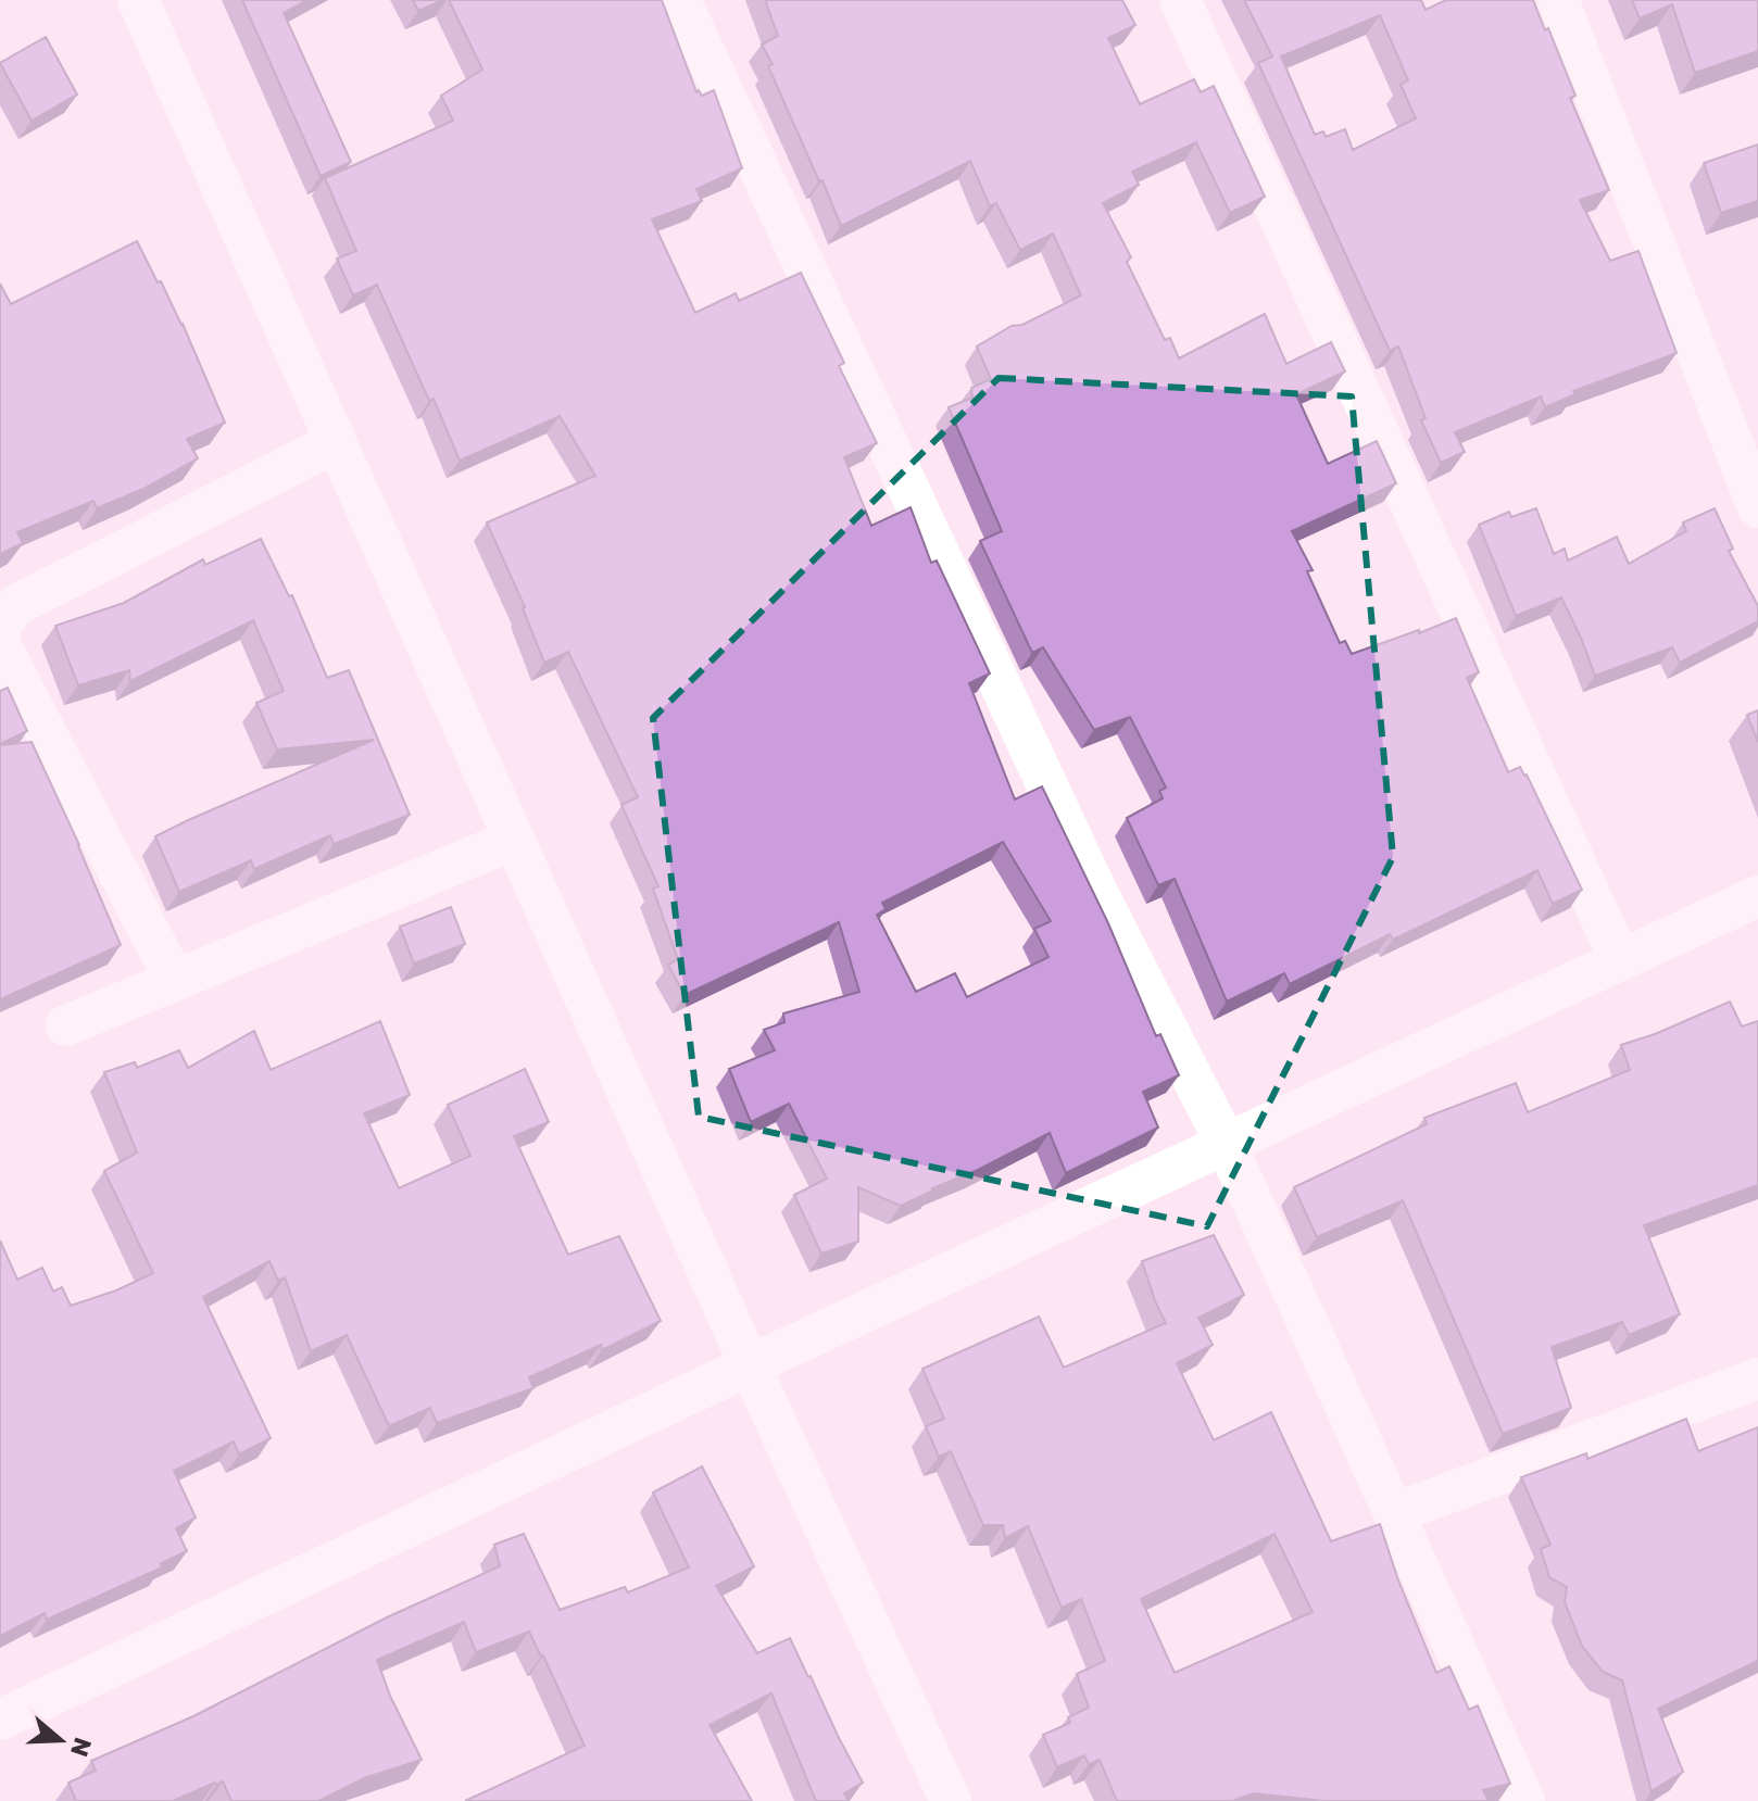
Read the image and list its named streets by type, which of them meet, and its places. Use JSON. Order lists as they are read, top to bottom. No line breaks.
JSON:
{"north":"right"}
